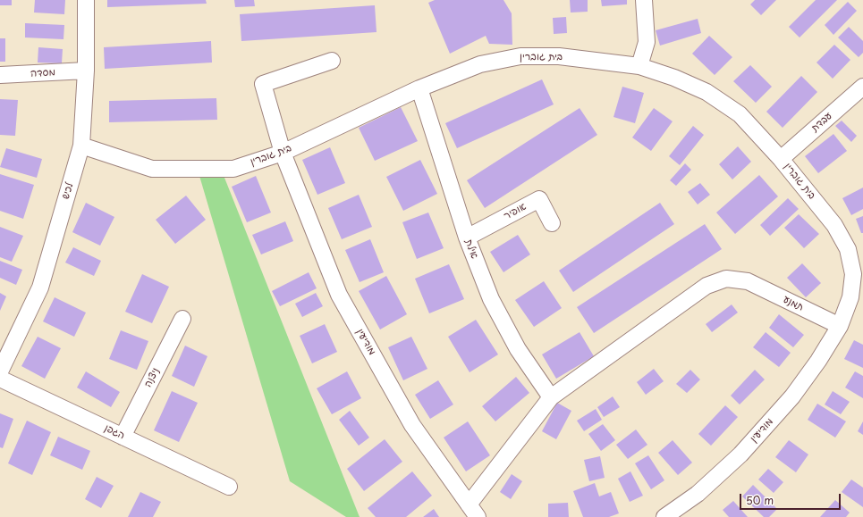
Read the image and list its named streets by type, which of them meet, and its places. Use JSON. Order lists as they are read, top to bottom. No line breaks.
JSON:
{"streets":{"street":["בית גוברין","מסדה","עבדת","לכיש","אופיר","אילת","תמנע","מודיעין","ניצנה","הגפן"]},"crossings":[["בית גוברין","עבדת"],["בית גוברין","לכיש"],["בית גוברין","אילת"],["בית גוברין","תמנע"],["בית גוברין","מודיעין"],["מסדה","לכיש"],["אופיר","אילת"],["אילת","תמנע"],["תמנע","מודיעין"],["ניצנה","הגפן"]],"scale_bar":"50 m"}
